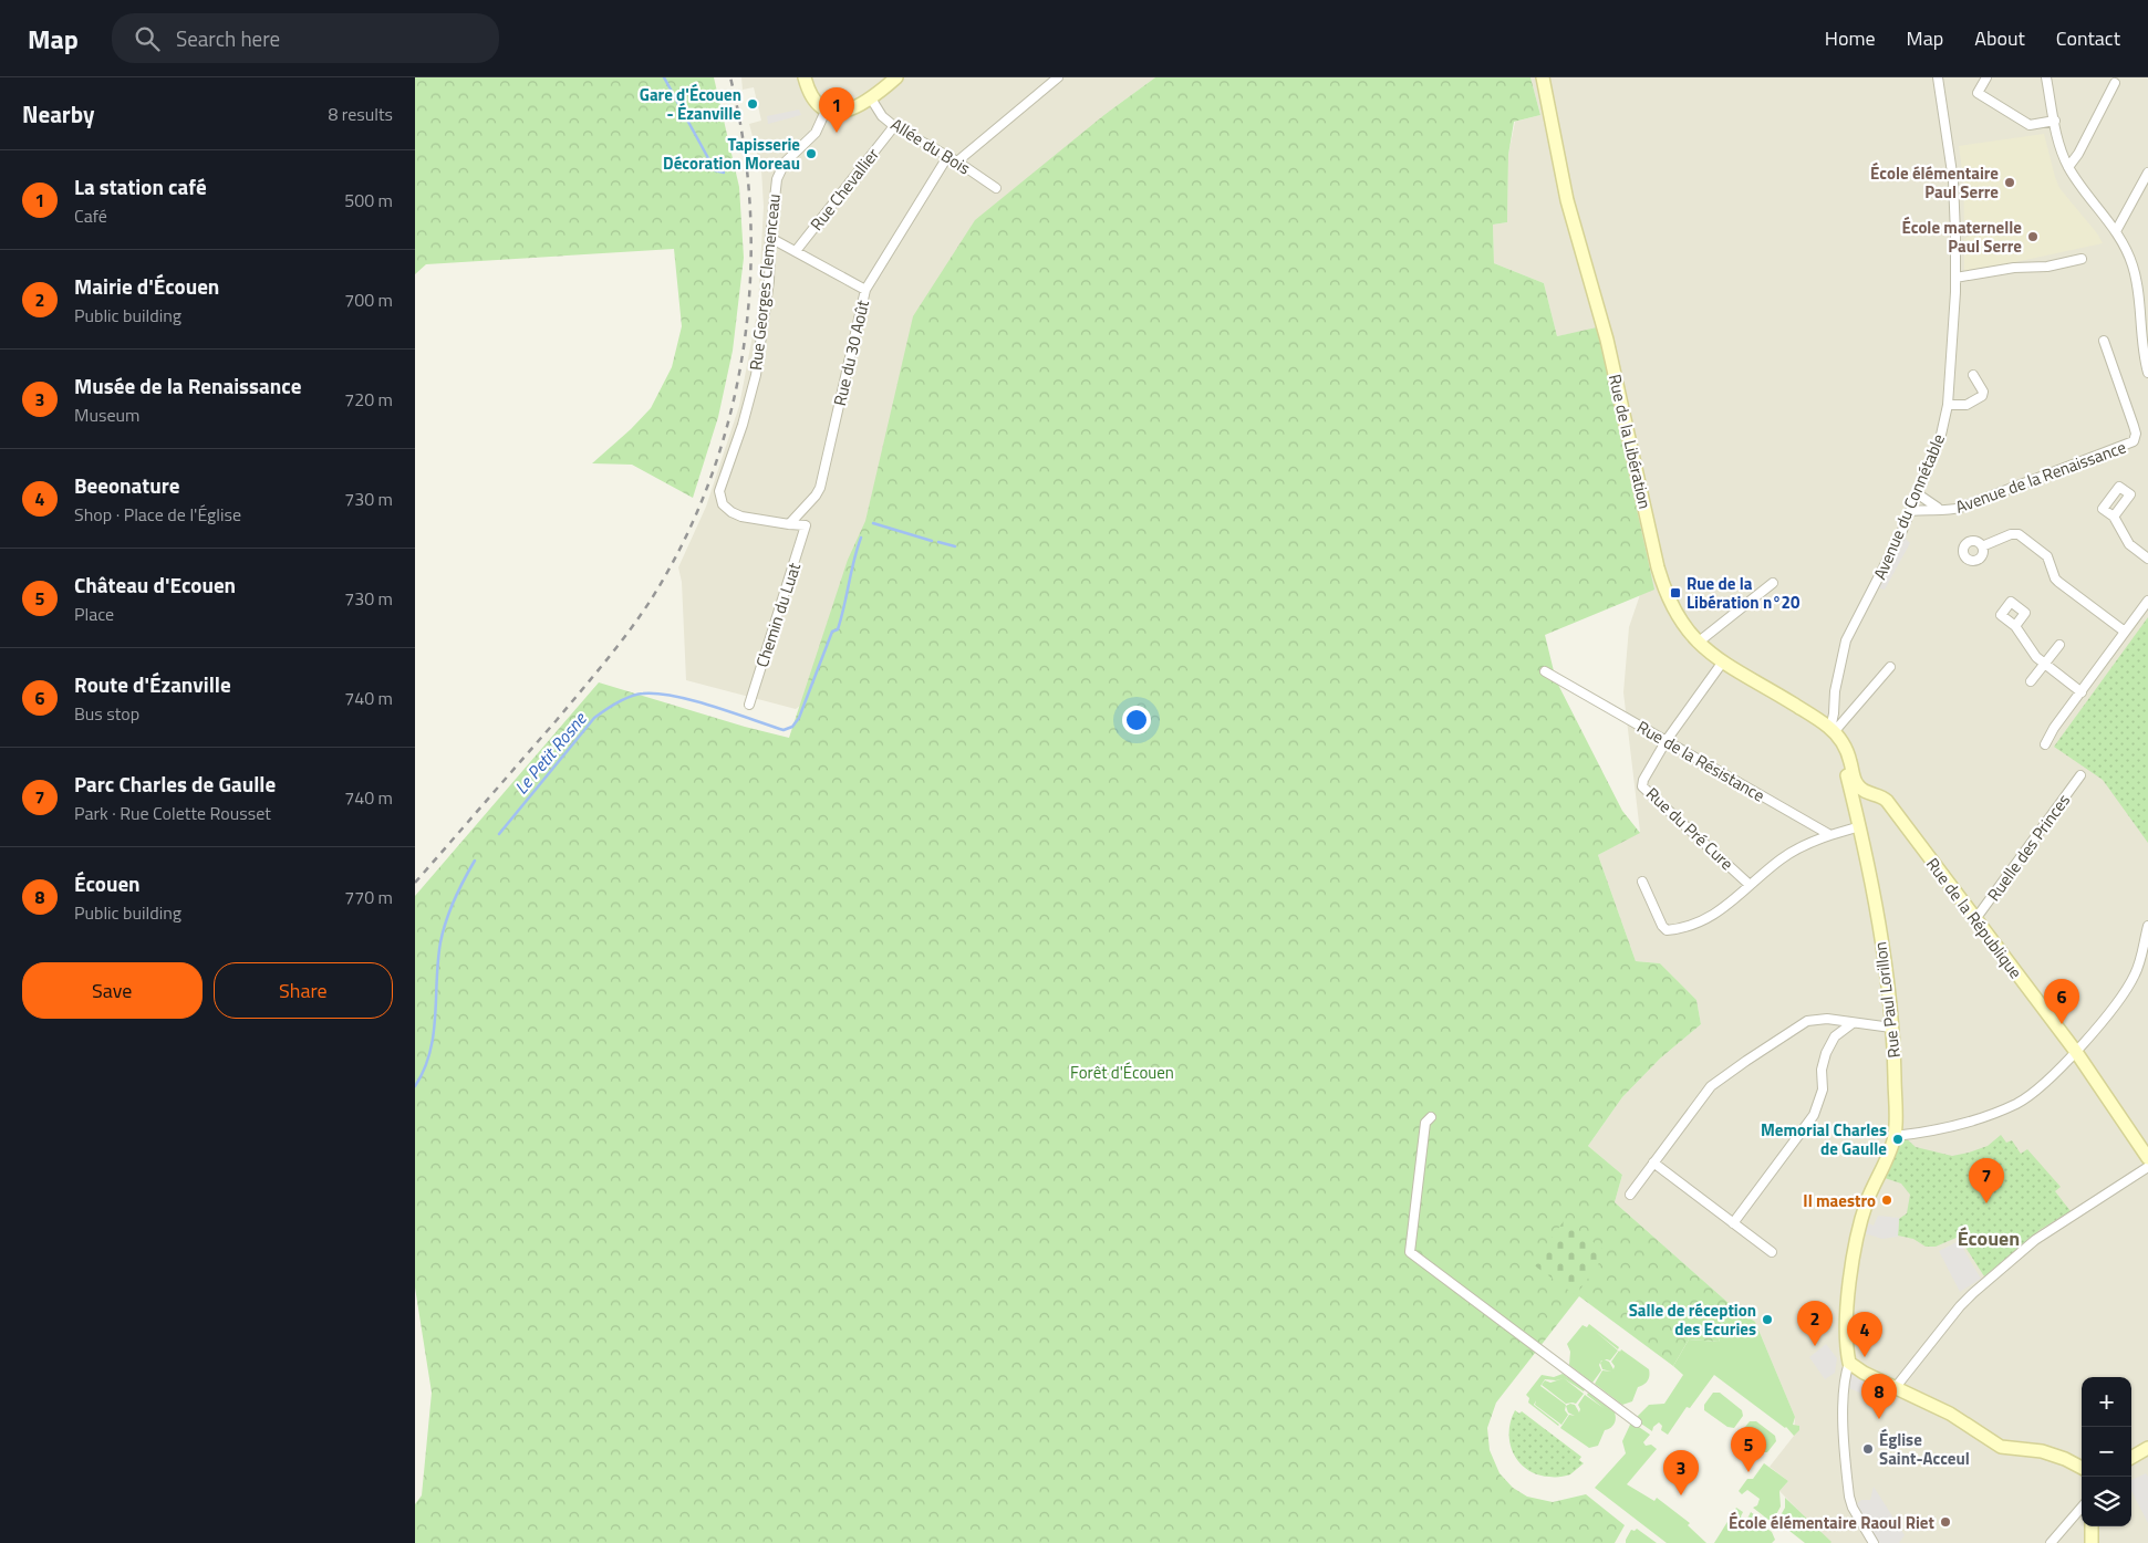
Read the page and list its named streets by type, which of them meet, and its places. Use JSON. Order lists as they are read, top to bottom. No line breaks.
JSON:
{"streets":{"main road":["Rue de la Libération","Rue de la République","Rue Paul Lorillon"],"street":["Allée du Bois","Rue Chevallier","Rue Georges Clemenceau","Rue du 30 Août","Avenue de la Renaissance","Avenue du Connétable","Chemin du Luat","Rue de la Résistance","Rue du Pré Cure","Ruelle des Princes"]},"crossings":[["Allée du Bois","Rue Chevallier"],["Allée du Bois","Rue du 30 Août"],["Rue Georges Clemenceau","Rue du 30 Août"],["Rue Georges Clemenceau","Chemin du Luat"],["Rue du 30 Août","Chemin du Luat"],["Rue de la Libération","Avenue du Connétable"],["Rue de la Libération","Rue Paul Lorillon"],["Avenue du Connétable","Rue Paul Lorillon"],["Rue de la Résistance","Rue du Pré Cure"],["Ruelle des Princes","Rue de la République"]],"districts":["Écouen"],"water":["Le Petit Rosne"],"parks":["Forêt d'Écouen"],"places":{"other":["Gare d'Écouen - Ézanville","Tapisserie Décoration Moreau","École élémentaire Paul Serre","École maternelle Paul Serre","Memorial Charles de Gaulle","Il maestro","Salle de réception des Ecuries","Église Saint-Acceul","École élémentaire Raoul Riet"],"transit":["Rue de la Libération n°20"]},"page":{"header":"Map","search":"Search here","nav":["Home","Map","About","Contact"],"heading":["Nearby","8 results"],"pins":["1","6","7","2","4","8","5","3"],"list":[{"mark":"1","name":"La station café","note":"Café","value":"500 m"},{"mark":"2","name":"Mairie d'Écouen","note":"Public building","value":"700 m"},{"mark":"3","name":"Musée de la Renaissance","note":"Museum","value":"720 m"},{"mark":"4","name":"Beeonature","note":"Shop · Place de l'Église","value":"730 m"},{"mark":"5","name":"Château d'Ecouen","note":"Place","value":"730 m"},{"mark":"6","name":"Route d'Ézanville","note":"Bus stop","value":"740 m"},{"mark":"7","name":"Parc Charles de Gaulle","note":"Park · Rue Colette Rousset","value":"740 m"},{"mark":"8","name":"Écouen","note":"Public building","value":"770 m"}],"buttons":["Save","Share"],"map_buttons":["+","−"]}}
